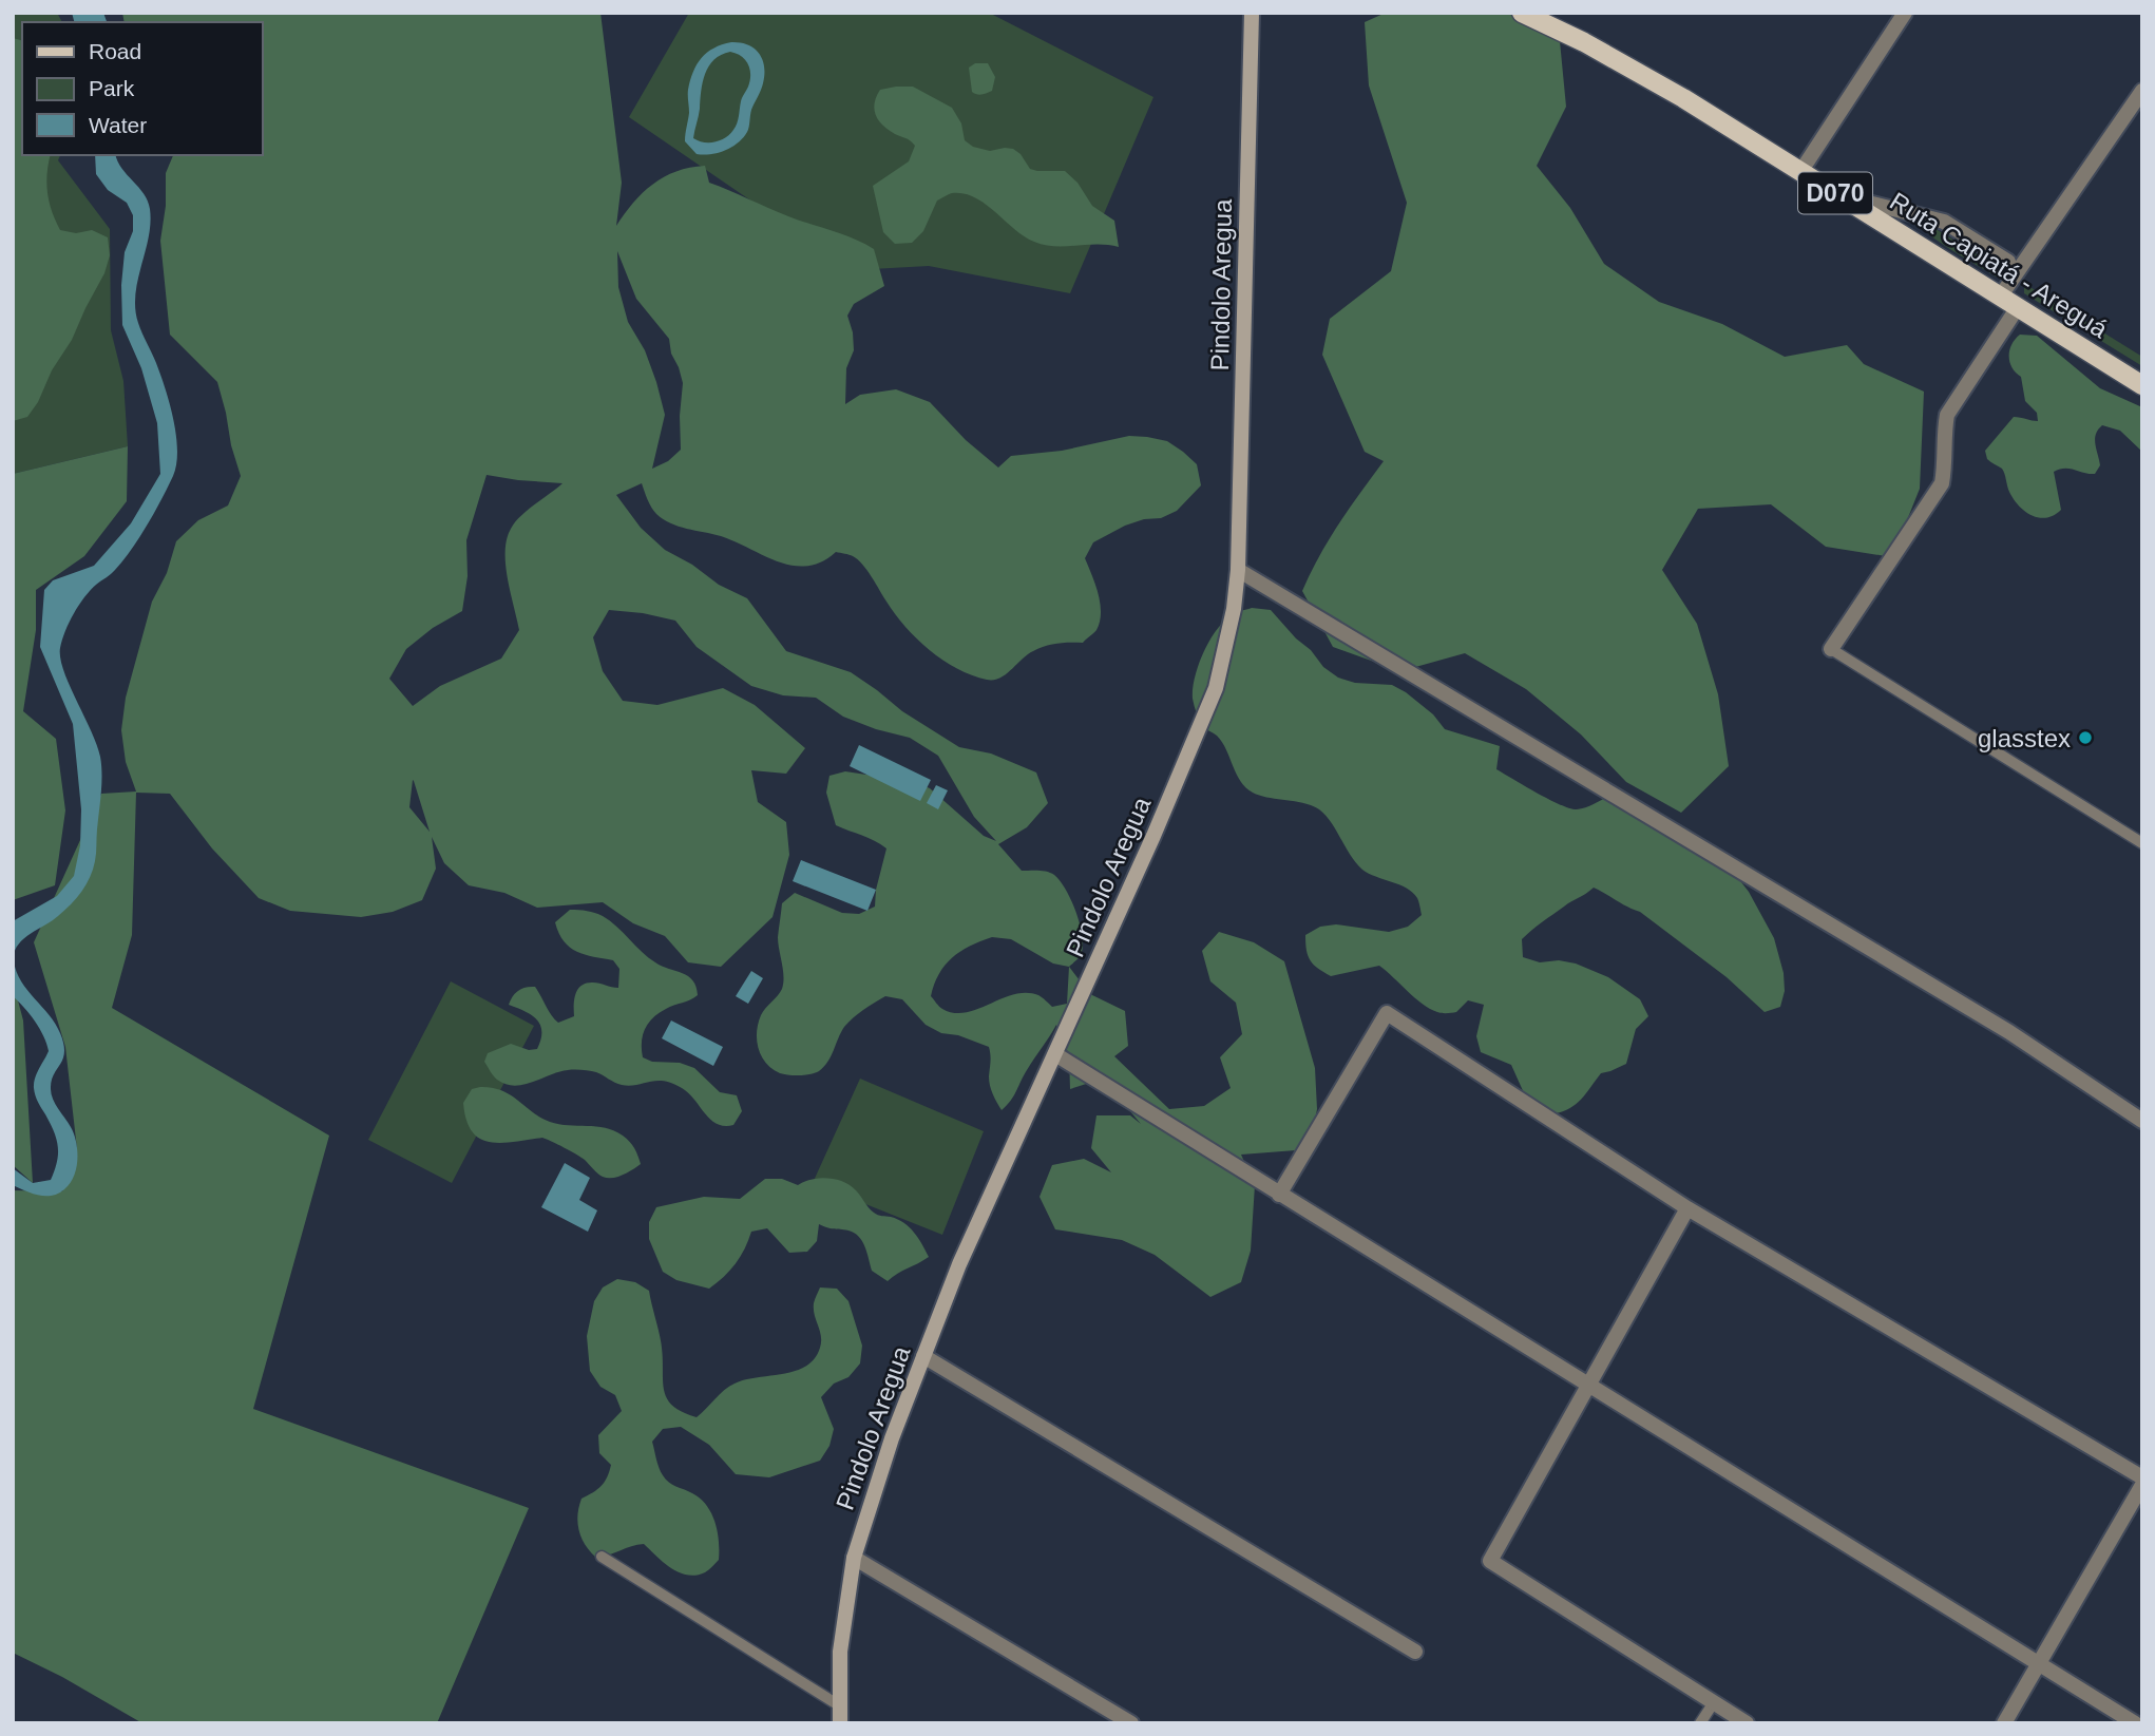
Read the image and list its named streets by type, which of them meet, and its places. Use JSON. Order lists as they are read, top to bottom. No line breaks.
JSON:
{"streets":{"main road":["D070","Ruta Capiatá - Areguá","Pindolo Aregua"]},"places":["glasstex"],"legend":["Road","Park","Water"]}
